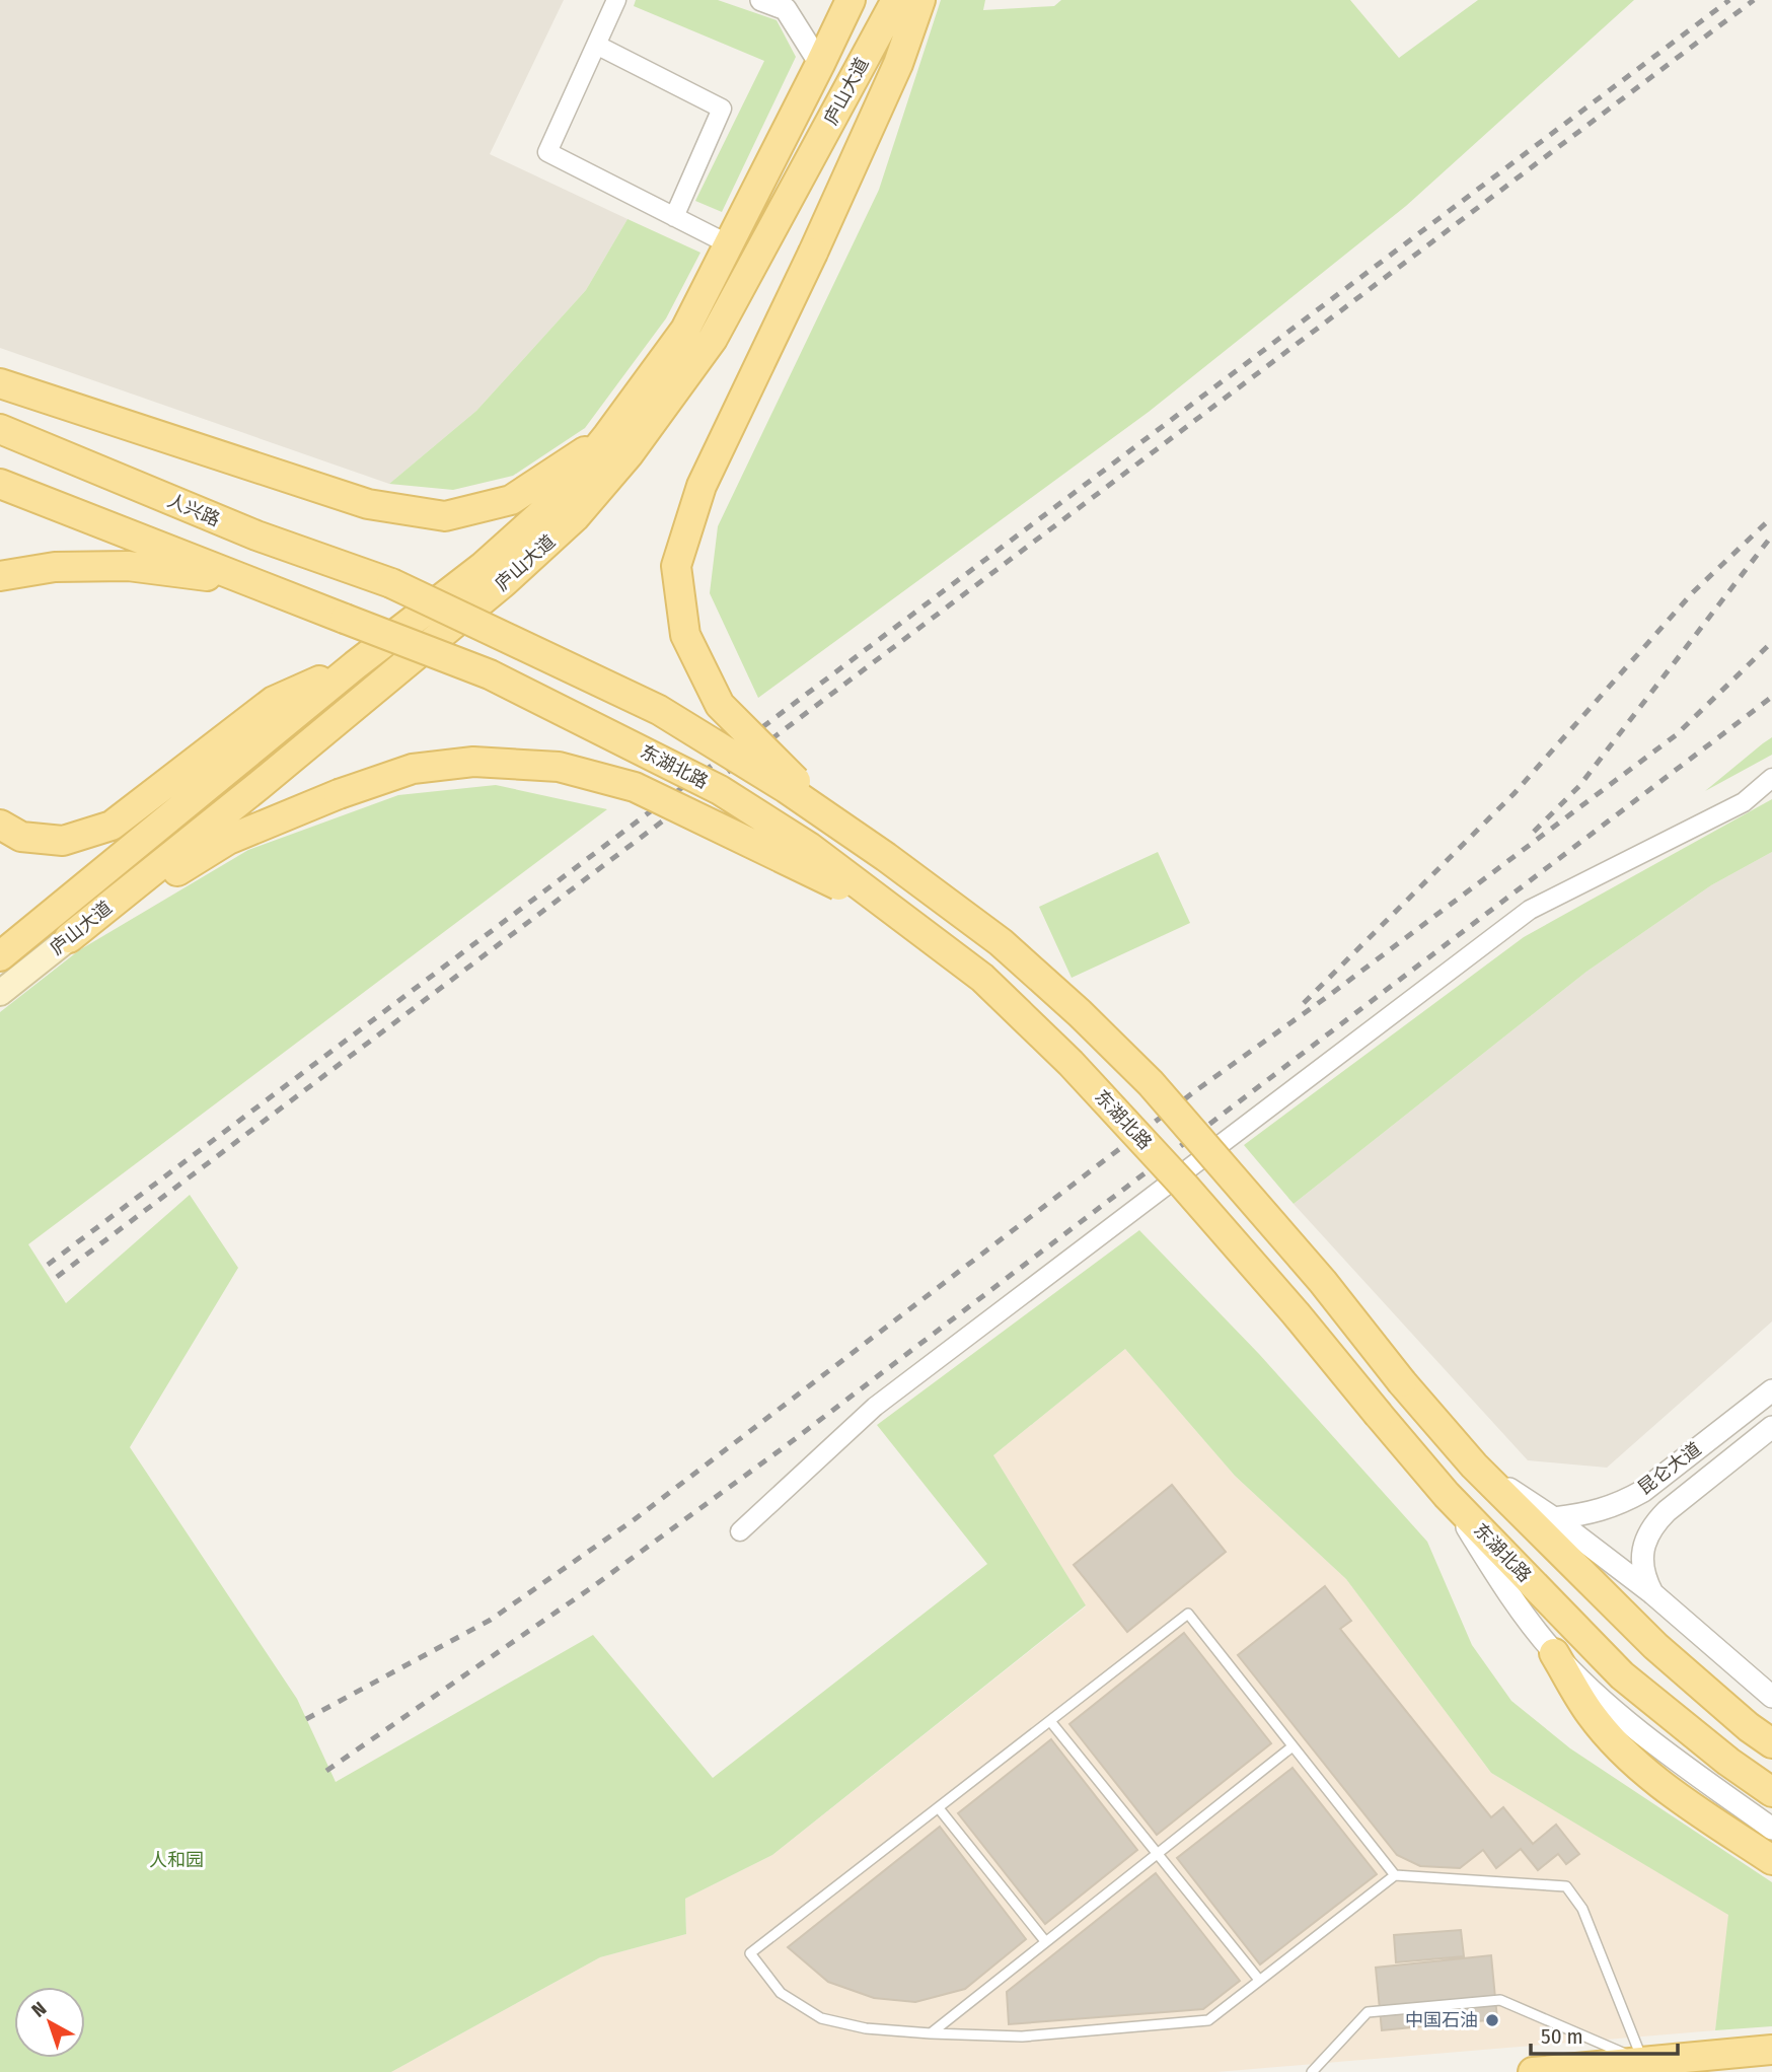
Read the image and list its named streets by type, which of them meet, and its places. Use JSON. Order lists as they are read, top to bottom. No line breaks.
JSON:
{"streets":{"main road":["庐山大道","人兴路","东湖北路"],"street":["昆仑大道"]},"parks":["人和园"],"places":["中国石油"],"scale_bar":"50 m","north":"top left"}
